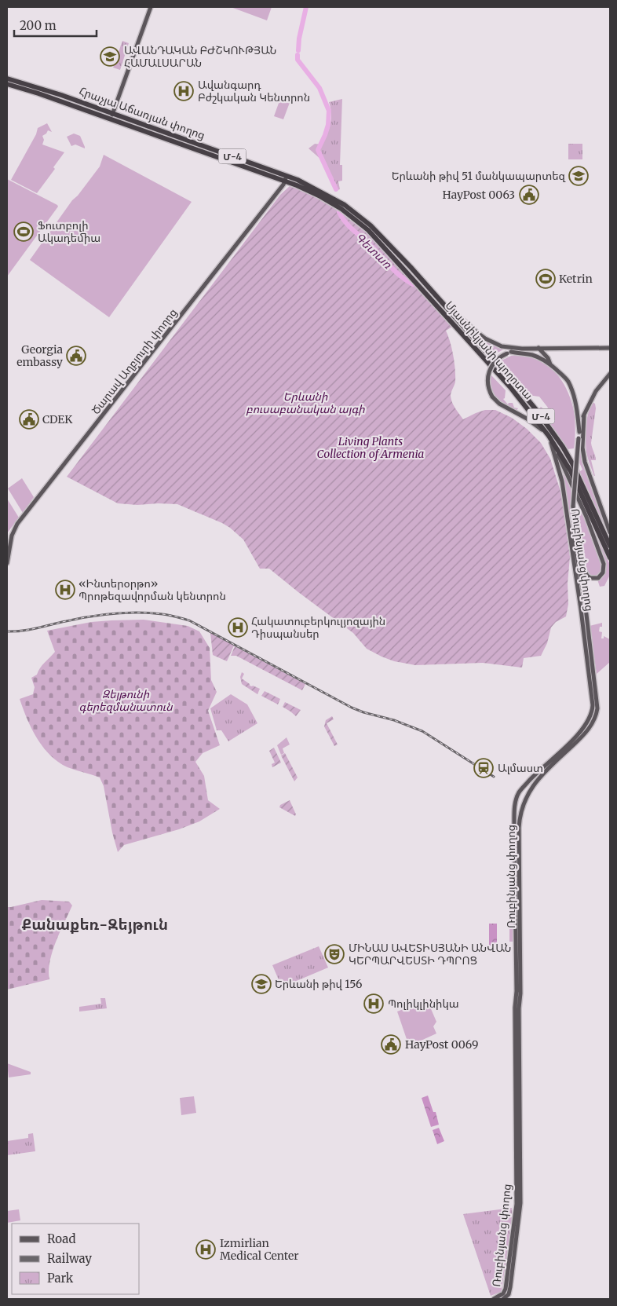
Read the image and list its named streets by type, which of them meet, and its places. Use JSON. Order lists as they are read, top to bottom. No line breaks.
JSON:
{"streets":{"highway":["Հրաչյա Աճառյան փողոց","Մ-4","Մյասնիկյանի պողոտա"],"main road":["Ծարավ Աղբյուրի փողոց","Ռուբինյանց փողոց"]},"crossings":[["Հրաչյա Աճառյան փողոց","Մյասնիկյանի պողոտա"],["Հրաչյա Աճառյան փողոց","Ծարավ Աղբյուրի փողոց"],["Մյասնիկյանի պողոտա","Ռուբինյանց փողոց"]],"districts":["Քանաքեռ-Զեյթուն"],"water":["Գետառ"],"parks":["Երևանի բուսաբանական այգի","Living Plants Collection of Armenia","Զեյթունի գերեզմանատուն"],"places":{"school or university":["ԱՎԱՆԴԱԿԱՆ ԲԺՇԿՈՒԹՅԱՆ ՀԱՄԱԼՍԱՐԱՆ","Երևանի թիվ 51 մանկապարտեզ","Երևանի թիվ 156"],"hospital":["Ավանգարդ Բժշկական Կենտրոն","«Ինտերօրթո» Պրոթեզավորման կենտրոն","Հակատուբերկուլյոզային Դիսպանսեր","Պոլիկլինիկա","Izmirlian Medical Center"],"public building":["HayPost 0063","Georgia embassy","CDEK","HayPost 0069"],"sports":["Ֆուտբոլի Ակադեմիա","Ketrin"],"station":["Ալմաստ"],"theatre":["ՄԻՆԱՍ ԱՎԵՏԻՍՅԱՆԻ ԱՆՎԱՆ ԿԵՐՊԱՐՎԵՍՏԻ ԴՊՐՈՑ"]},"legend":["Road","Railway","Park"],"scale_bar":"200 m"}
